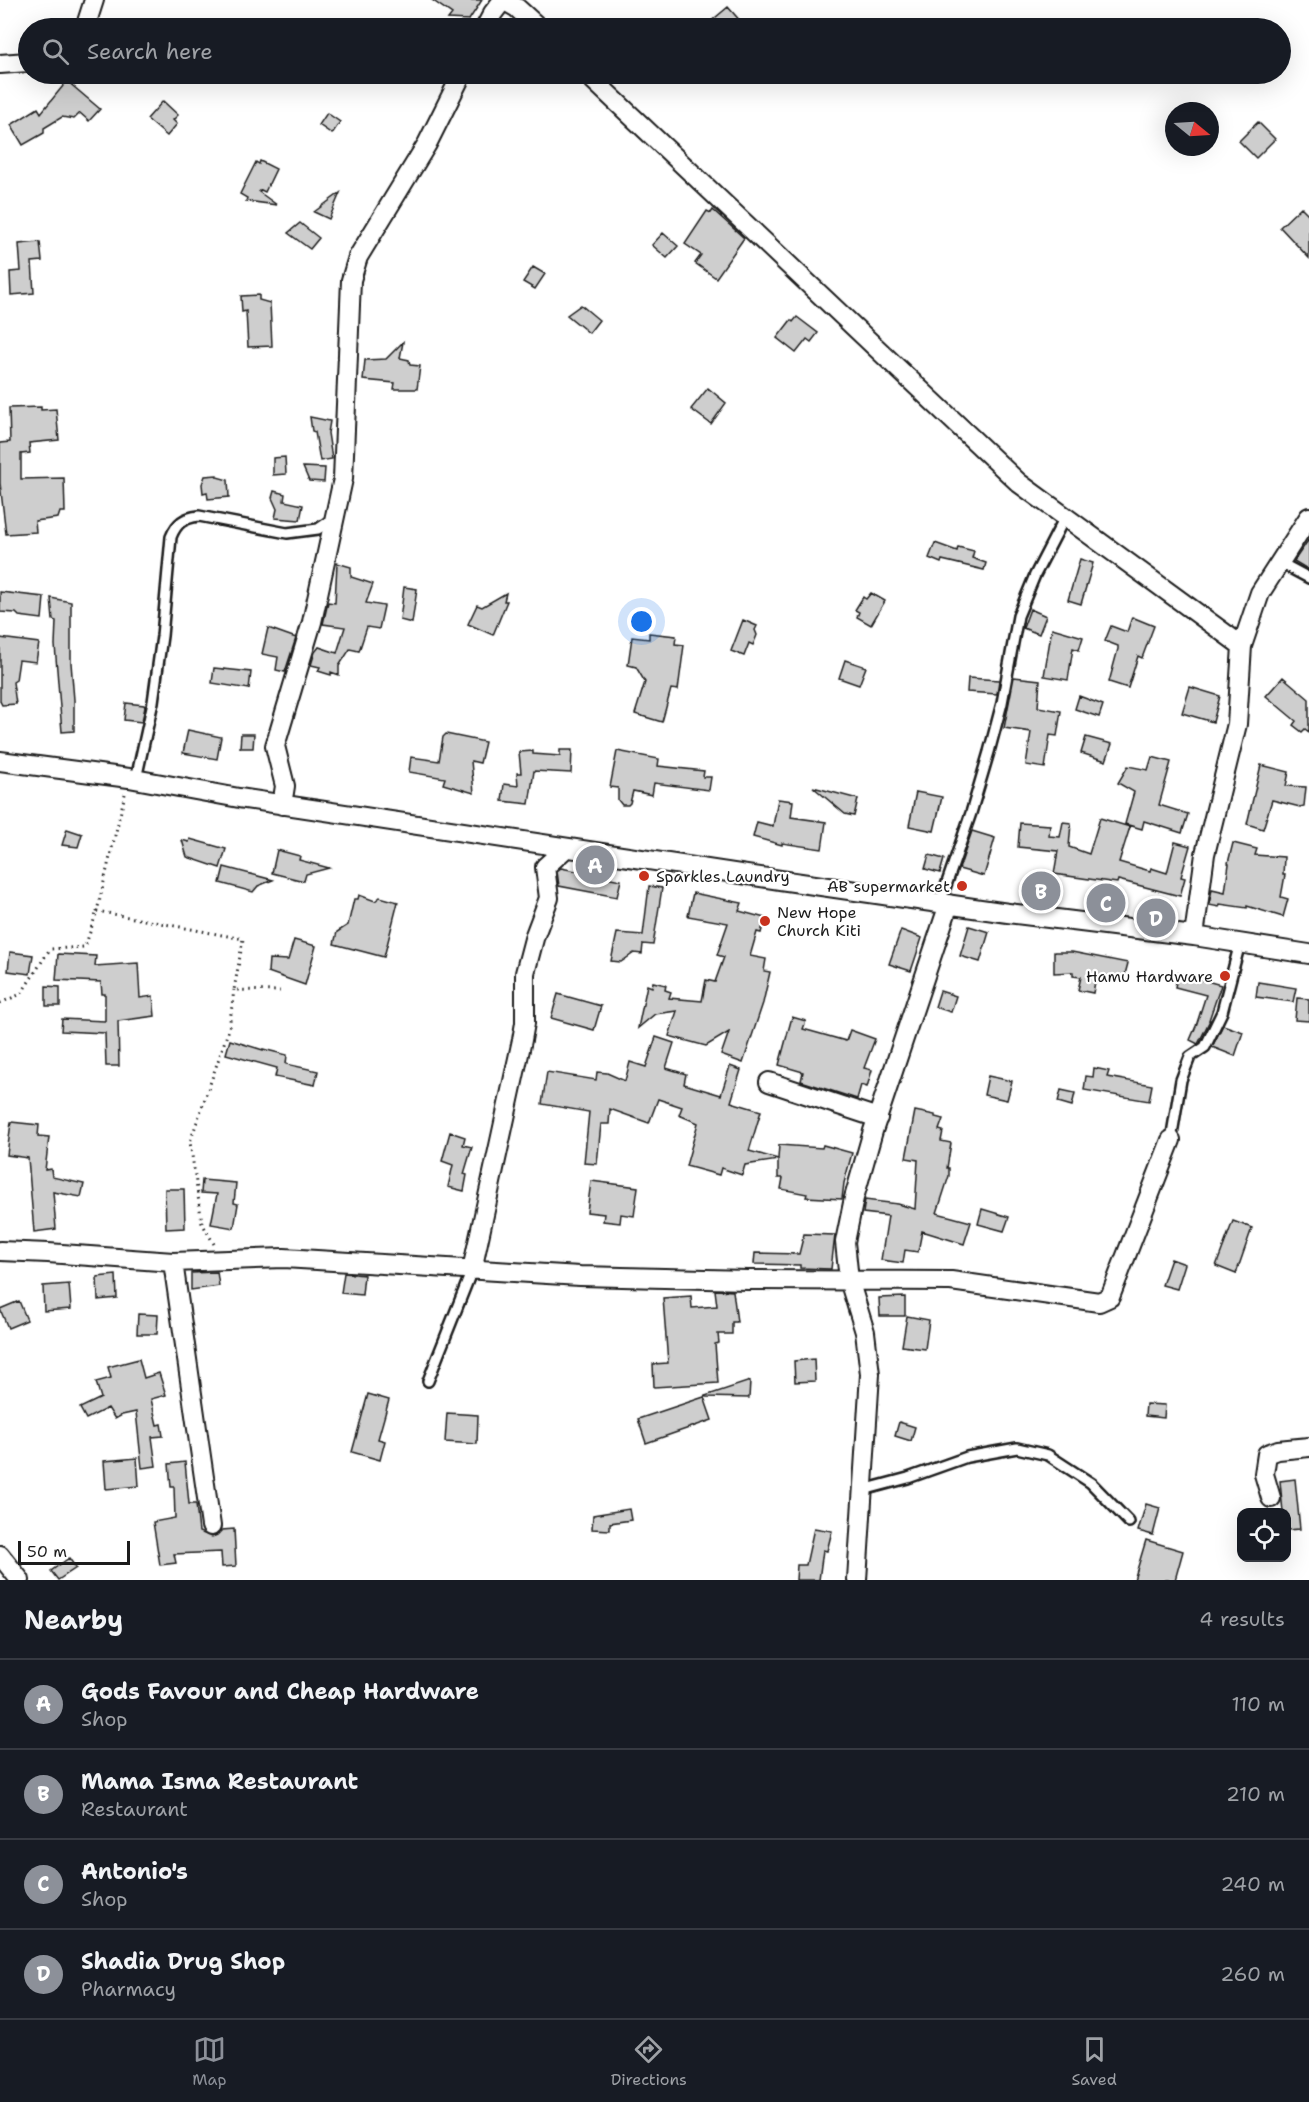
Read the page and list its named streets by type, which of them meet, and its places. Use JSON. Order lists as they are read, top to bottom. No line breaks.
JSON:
{"places":["Sparkles Laundry","AB supermarket","New Hope Church Kiti","Hamu Hardware"],"scale_bar":"50 m","north":"right","page":{"search":"Search here","pins":["A","B","C","D"],"scale":"50 m","heading":["Nearby","4 results"],"list":[{"mark":"A","name":"Gods Favour and Cheap Hardware","note":"Shop","value":"110 m"},{"mark":"B","name":"Mama Isma Restaurant","note":"Restaurant","value":"210 m"},{"mark":"C","name":"Antonio's","note":"Shop","value":"240 m"},{"mark":"D","name":"Shadia Drug Shop","note":"Pharmacy","value":"260 m"}],"nav":["Map","Directions","Saved"]}}
